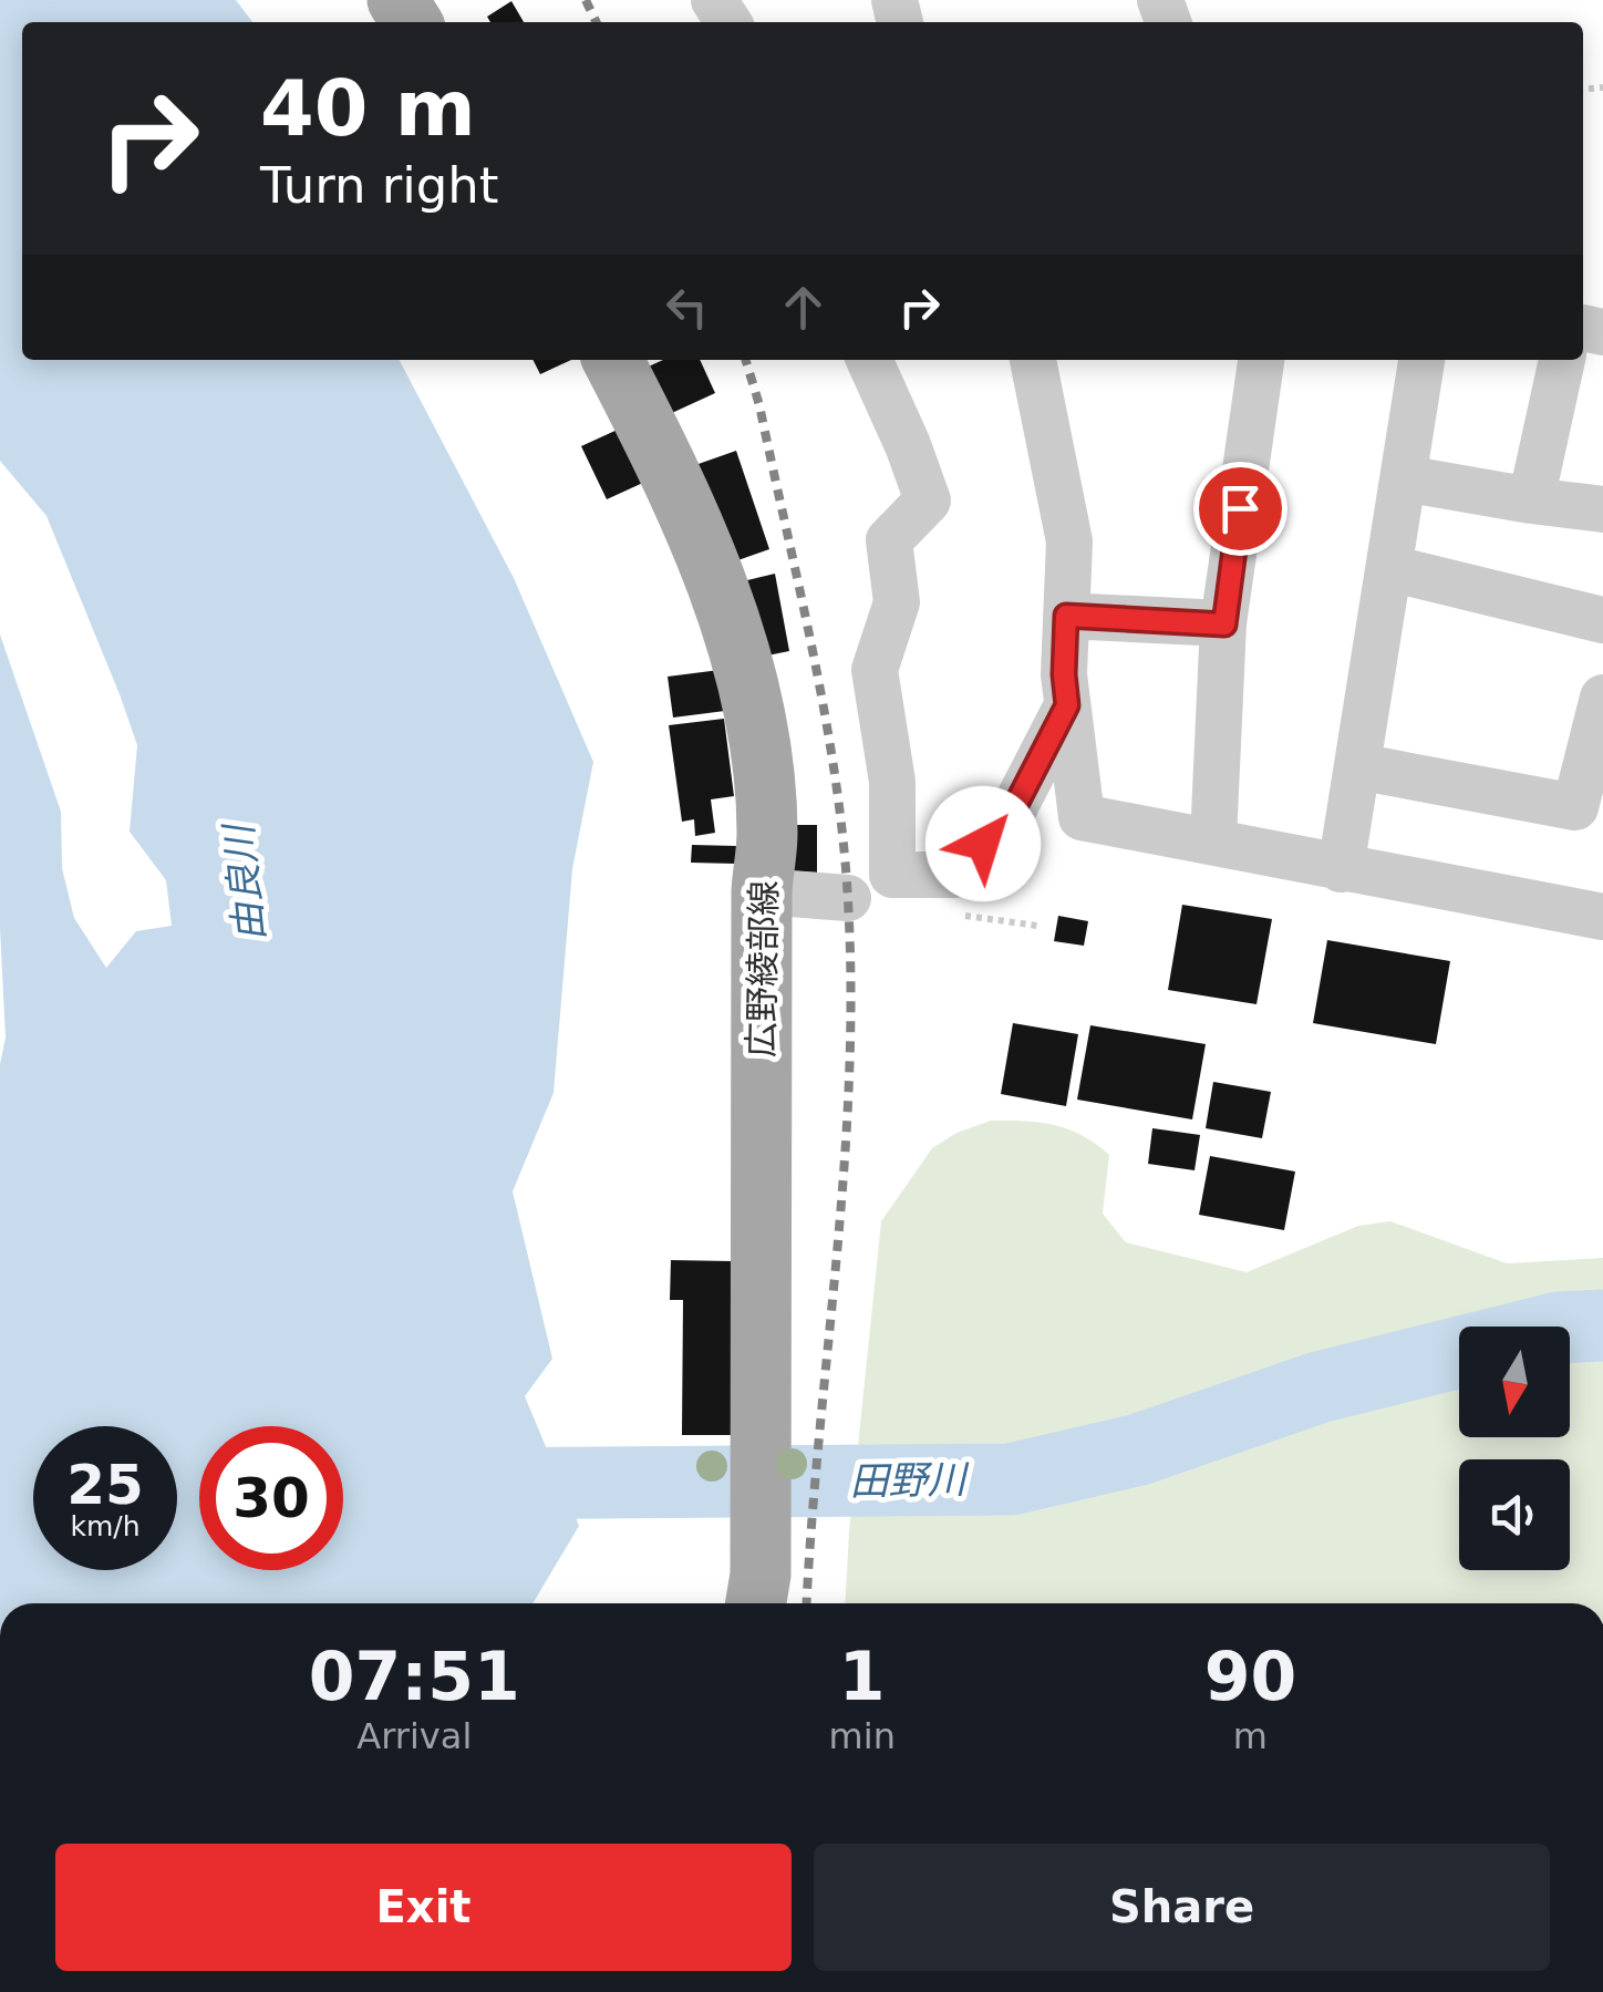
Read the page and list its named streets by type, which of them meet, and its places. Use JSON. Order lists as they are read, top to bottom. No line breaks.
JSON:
{"streets":{"main road":["広野綾部線"]},"water":["由良川","田野川"],"north":"bottom","page":{"turn":["40 m","Turn right"],"speed":"25 km/h","limit":"30","eta":["07:51","Arrival","1","min","90","m"],"buttons":["Exit","Share"]}}
